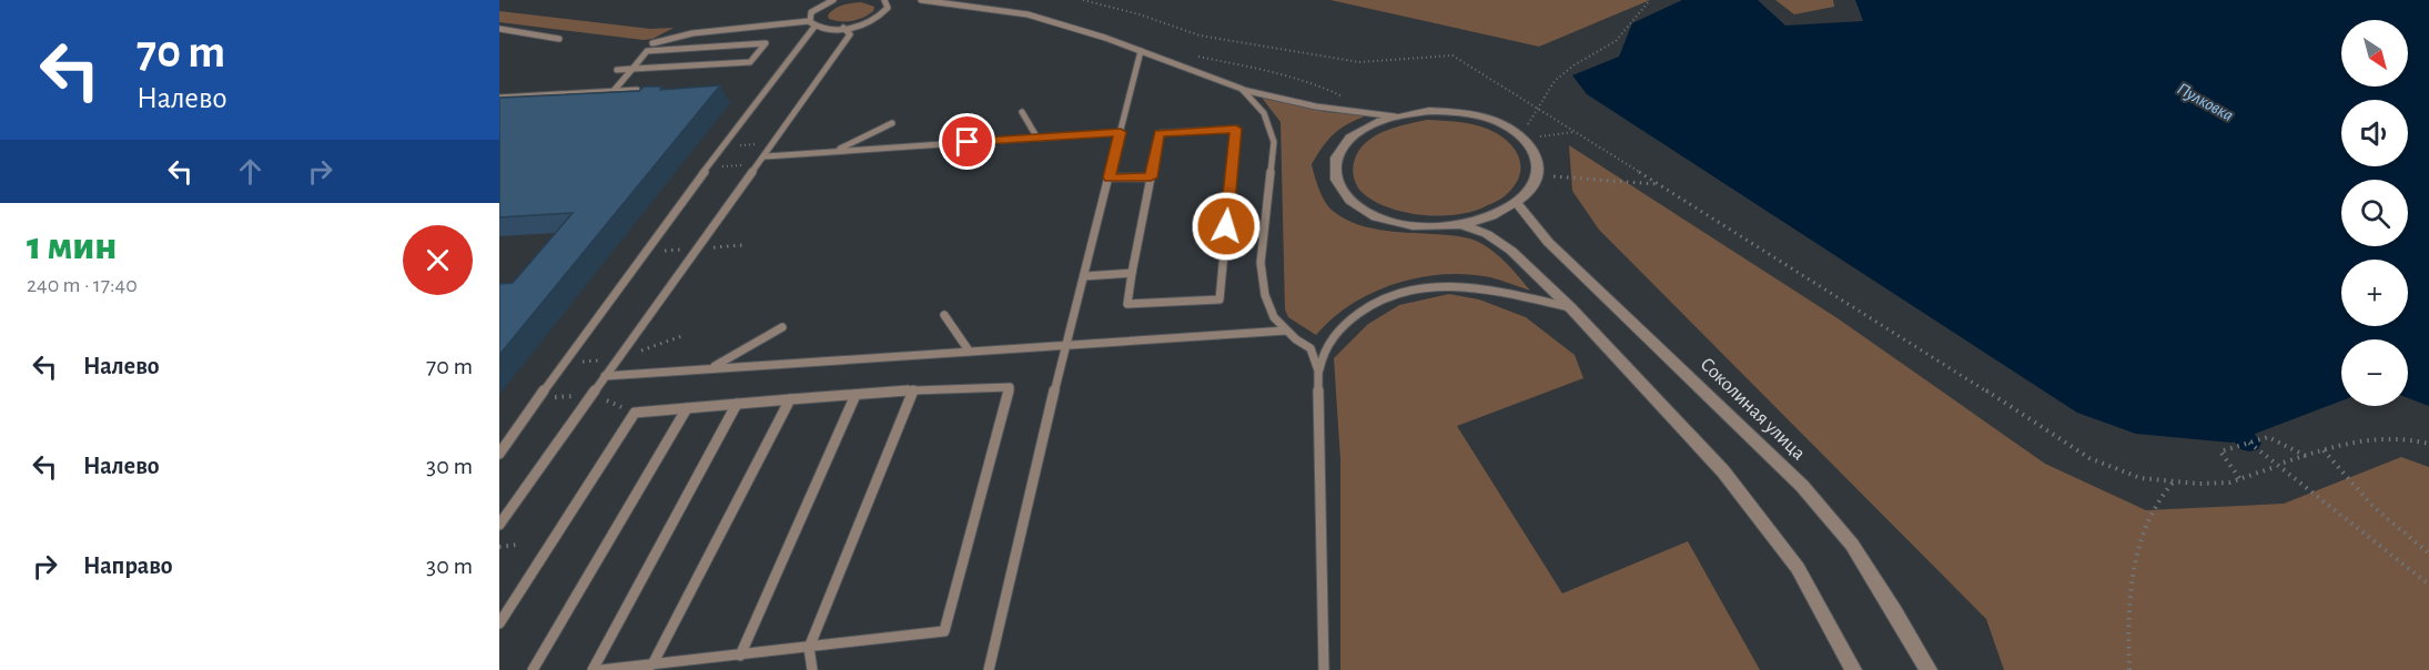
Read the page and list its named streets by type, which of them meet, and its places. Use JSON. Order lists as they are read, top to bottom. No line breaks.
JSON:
{"streets":{"street":["Соколиная улица"]},"water":["Пулковка"],"north":"bottom right","page":{"turn":["70 m","Налево"],"map_buttons":["+","−"],"heading":["1 мин","240 m · 17:40"],"list":[{"name":"Налево","value":"70 m"},{"name":"Налево","value":"30 m"},{"name":"Направо","value":"30 m"}]}}
